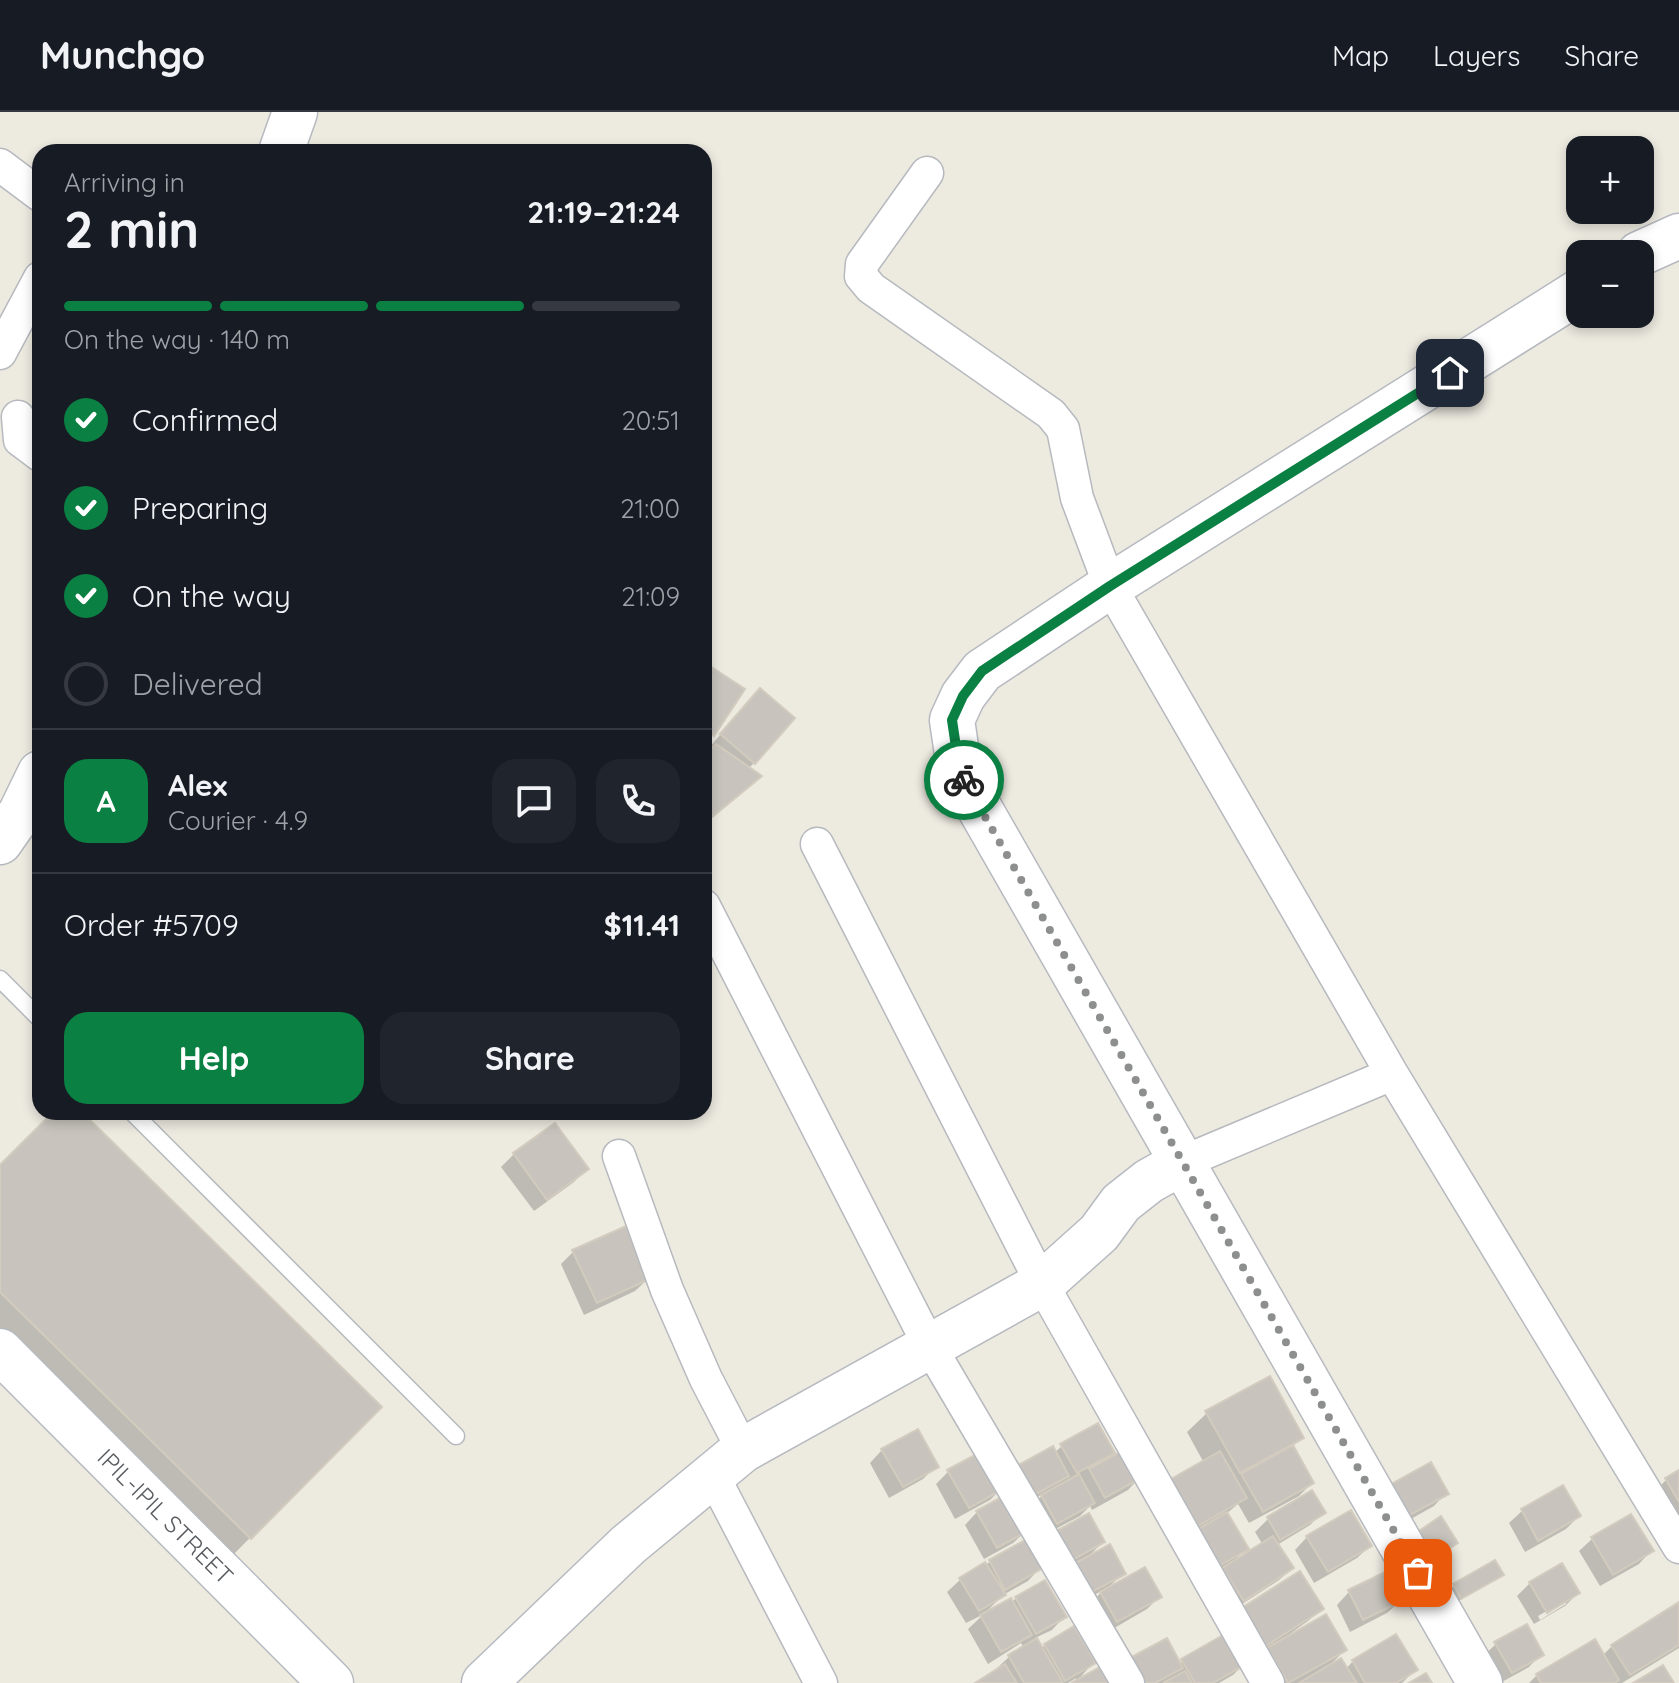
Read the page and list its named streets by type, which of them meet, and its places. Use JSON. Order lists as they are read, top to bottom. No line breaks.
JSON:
{"streets":{"street":["IPIL-IPIL STREET"]},"page":{"header":"Munchgo","nav":["Map","Layers","Share"],"map_buttons":["+","−"],"heading":["2 min","Arriving in","21:19–21:24"],"panel":["Alex","Courier · 4.9","Order #5709","$11.41"],"bar":"On the way · 140 m","list":[["Confirmed","20:51"],["Preparing","21:00"],["On the way","21:09"],"Delivered"],"round":"A","buttons":["Help","Share"]}}
